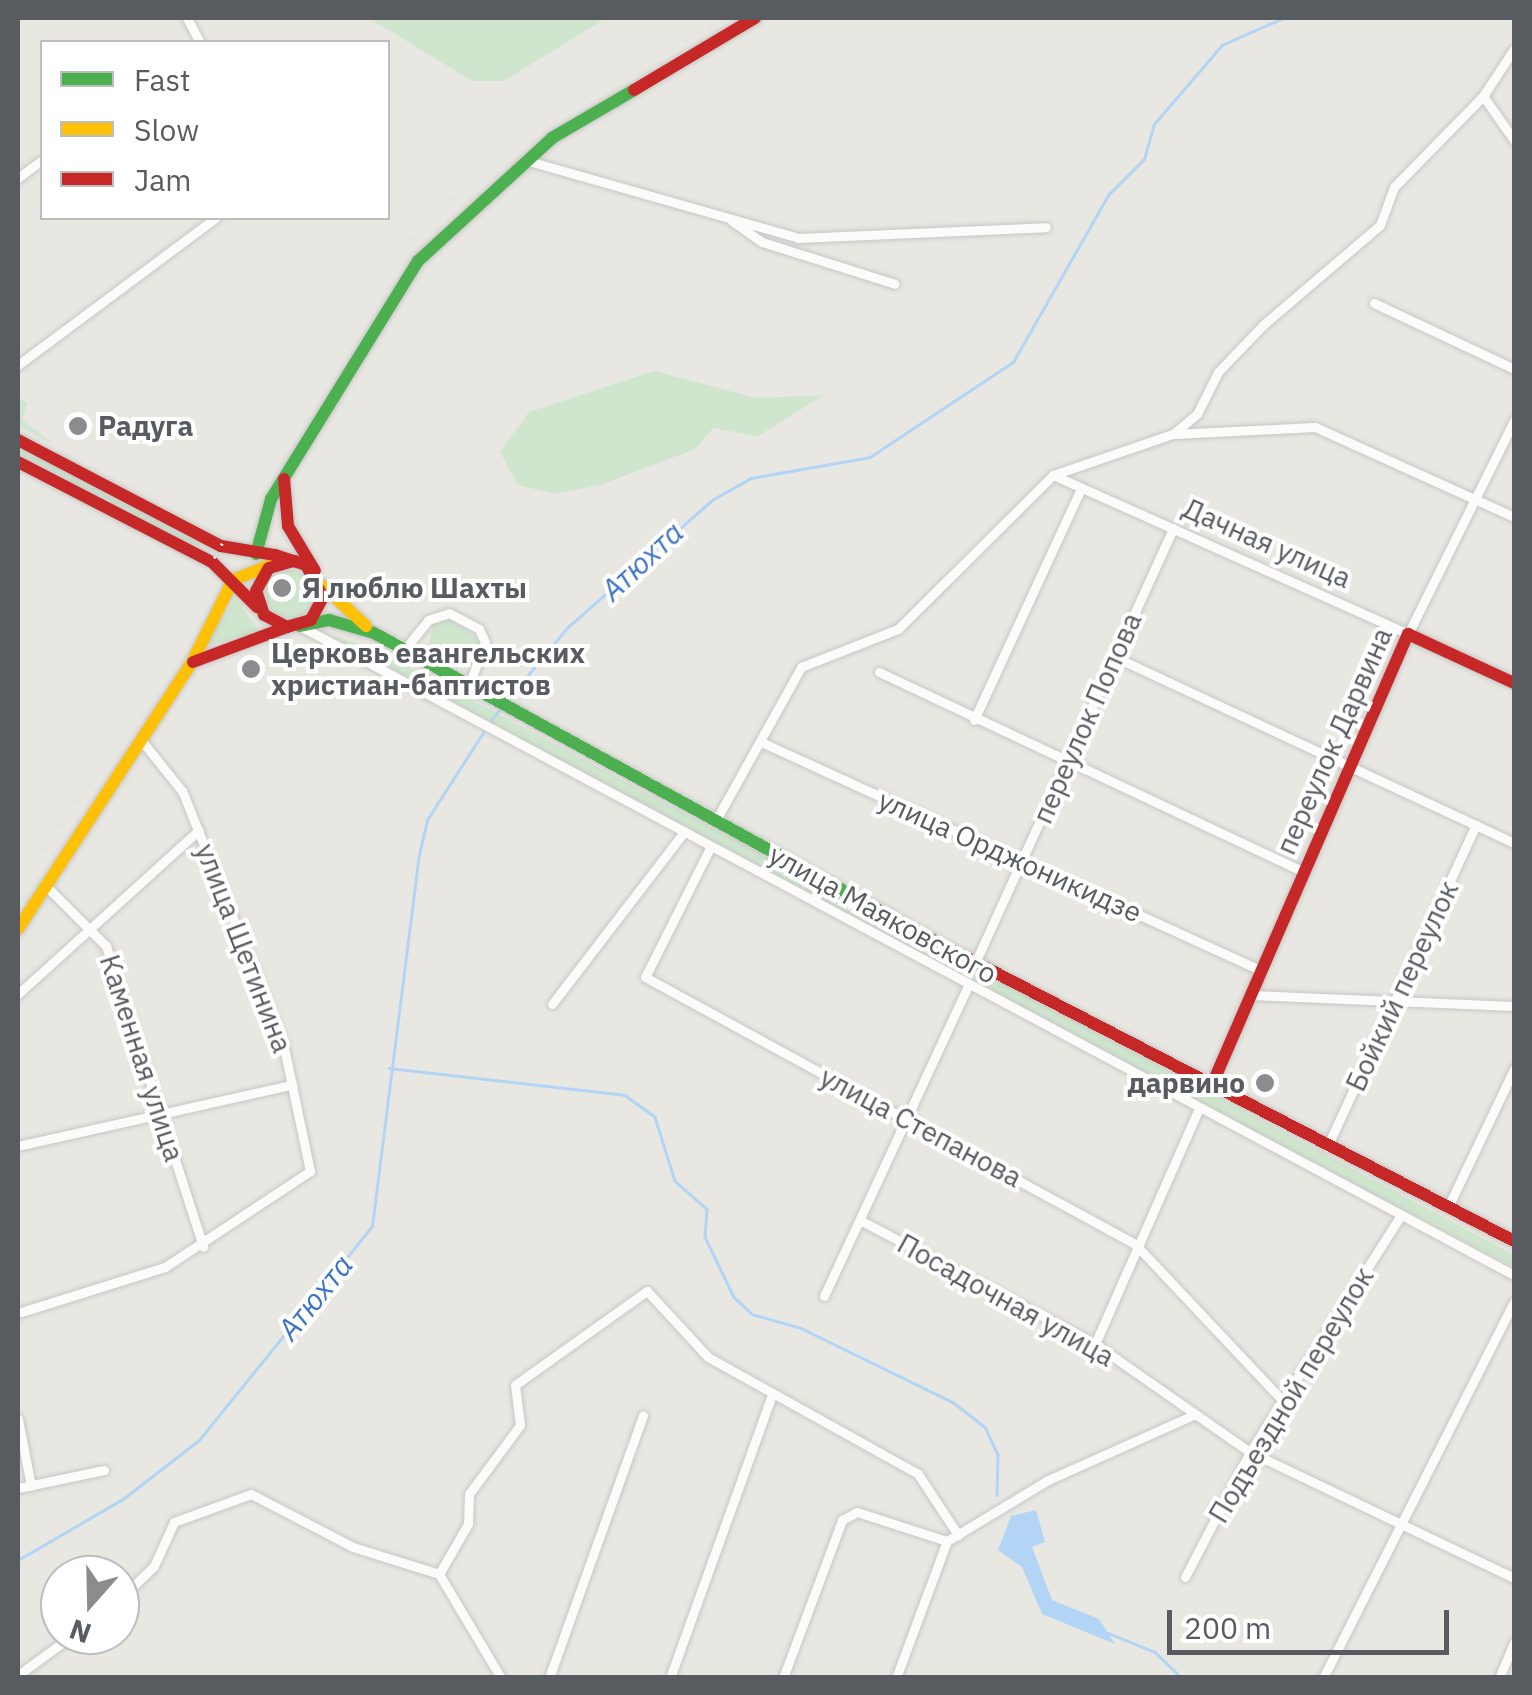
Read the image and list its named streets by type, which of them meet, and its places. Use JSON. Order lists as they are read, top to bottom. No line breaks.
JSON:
{"streets":{"main road":["Дачная улица","переулок Дарвина","улица Маяковского"],"street":["переулок Попова","улица Орджоникидзе","улица Щетинина","Бойкий переулок","Каменная улица","улица Степанова","Посадочная улица","Подъездной переулок"]},"crossings":[["Дачная улица","переулок Попова"],["Дачная улица","переулок Дарвина"],["переулок Попова","улица Орджоникидзе"],["переулок Попова","улица Маяковского"],["переулок Дарвина","улица Орджоникидзе"],["переулок Дарвина","улица Маяковского"],["улица Маяковского","Бойкий переулок"],["улица Маяковского","улица Степанова"],["улица Маяковского","Подъездной переулок"],["улица Щетинина","Каменная улица"],["улица Степанова","Подъездной переулок"],["Посадочная улица","Подъездной переулок"]],"water":["Атюхта"],"places":["Радуга","Я люблю Шахты","Церковь евангельских христиан-баптистов","дарвино"],"legend":["Fast","Slow","Jam"],"scale_bar":"200 m","north":"bottom"}
